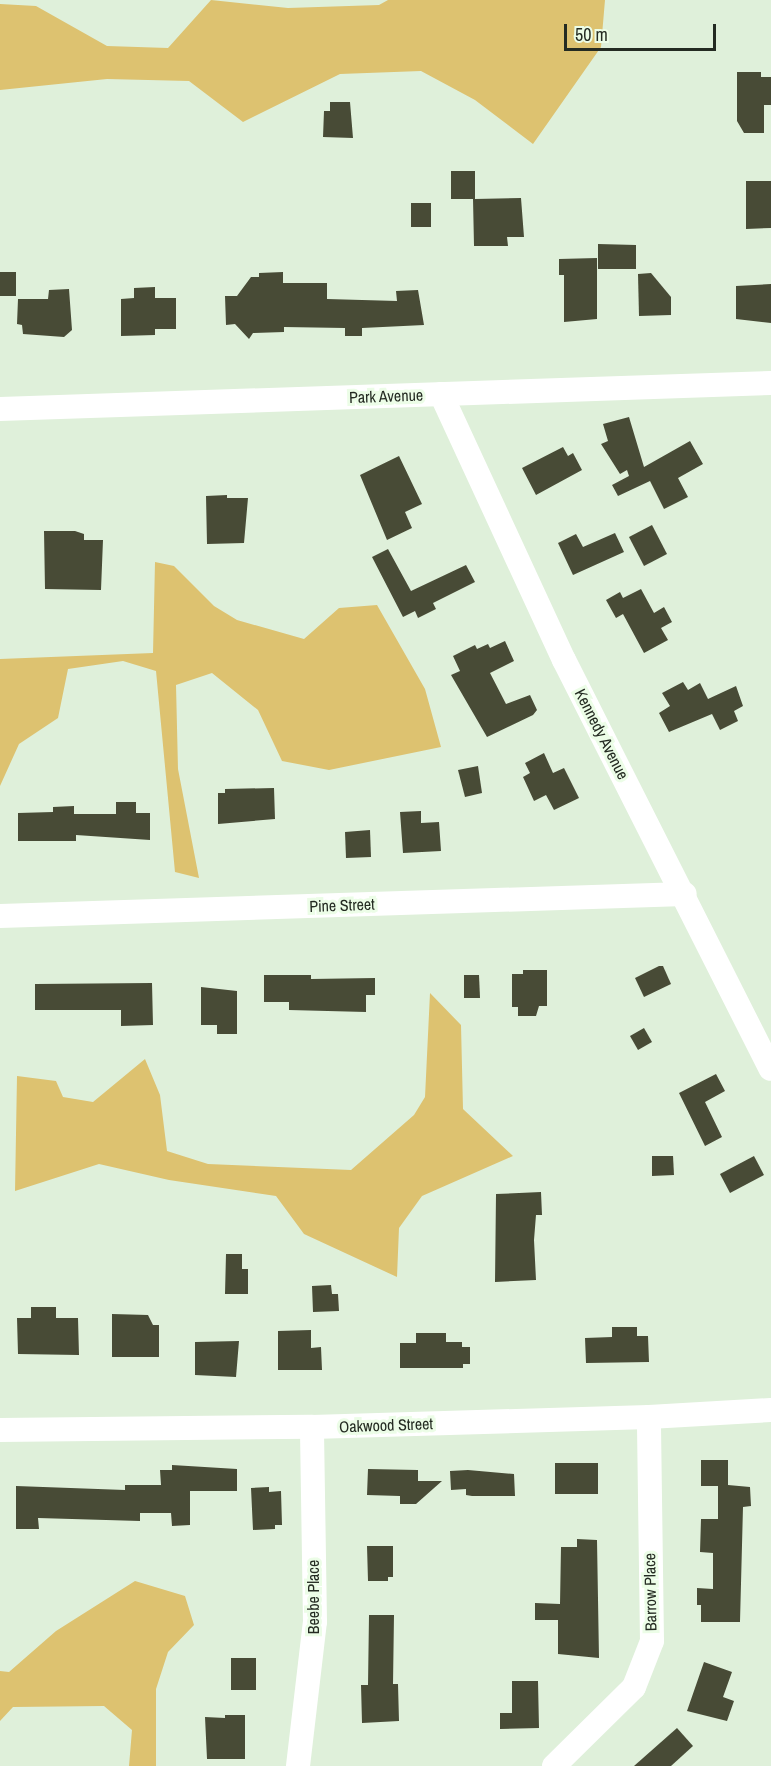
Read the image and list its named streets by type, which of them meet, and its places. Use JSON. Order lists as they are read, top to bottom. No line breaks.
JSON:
{"streets":{"street":["Park Avenue","Kennedy Avenue","Pine Street","Oakwood Street","Barrow Place","Beebe Place"]},"crossings":[["Park Avenue","Kennedy Avenue"],["Kennedy Avenue","Pine Street"],["Oakwood Street","Barrow Place"],["Oakwood Street","Beebe Place"]],"scale_bar":"50 m"}
